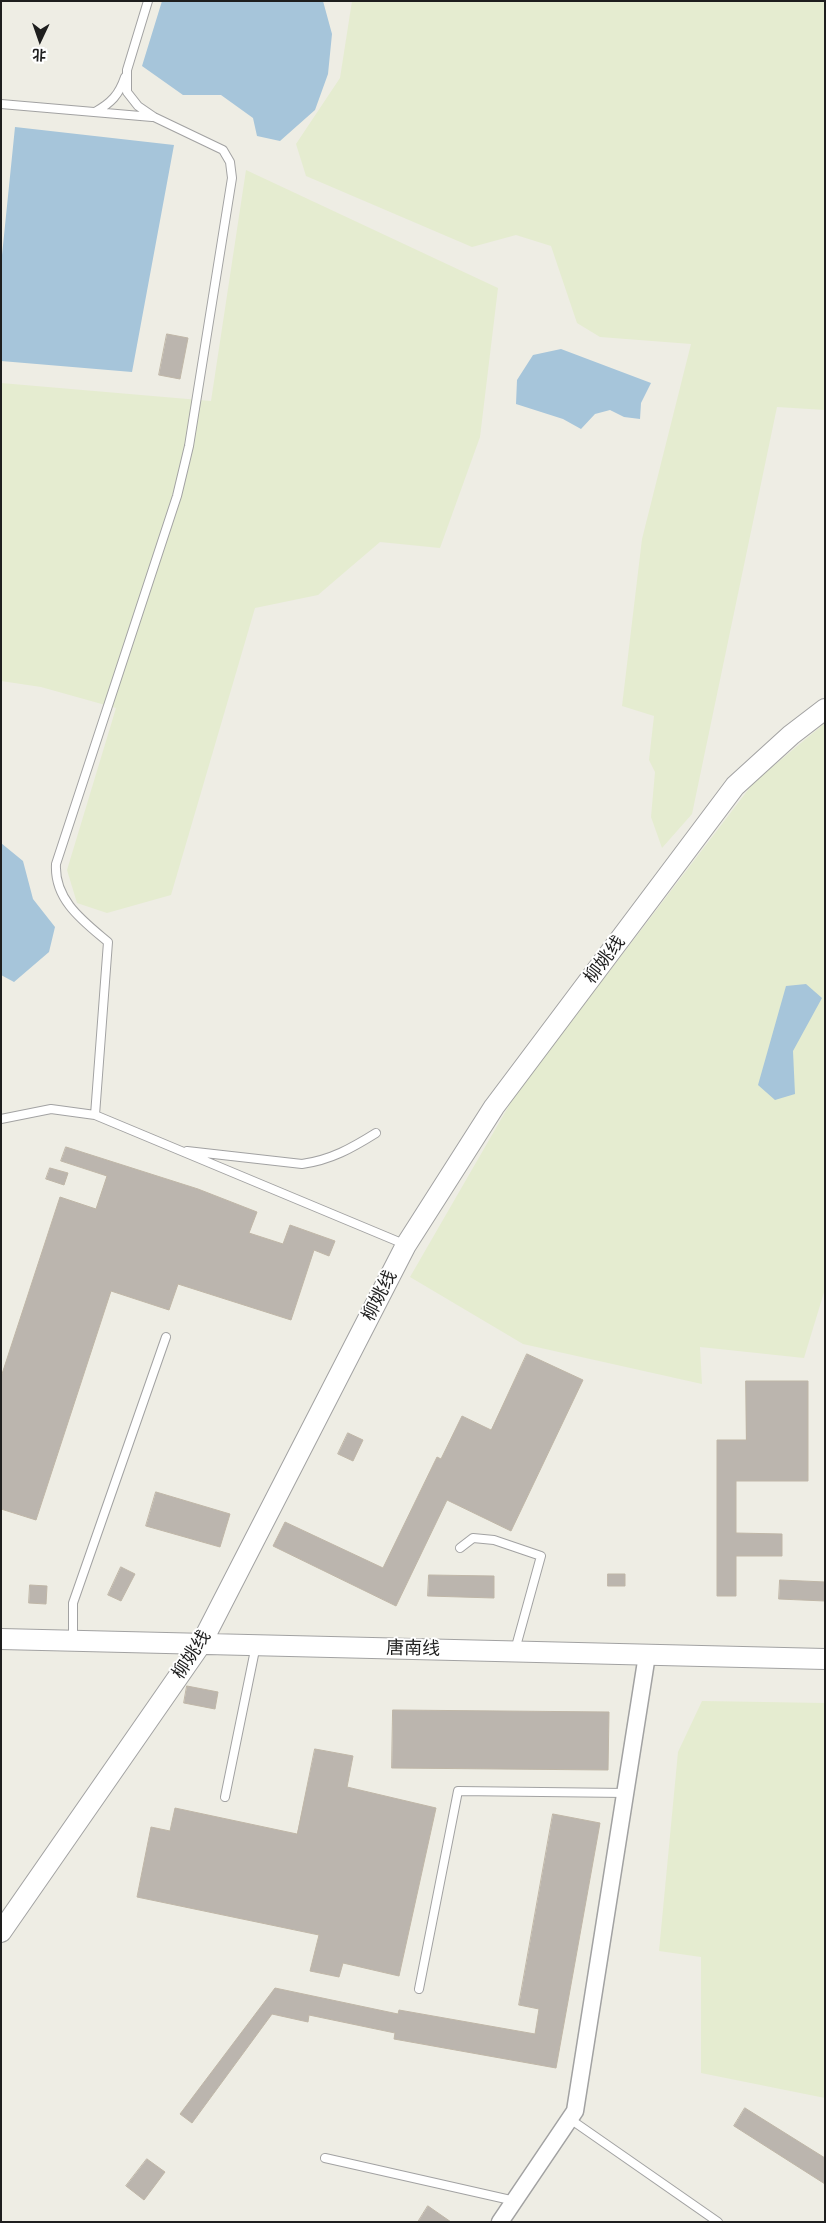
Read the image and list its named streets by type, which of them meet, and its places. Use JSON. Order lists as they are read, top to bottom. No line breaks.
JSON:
{"streets":{"street":["柳姚线","唐南线"]},"crossings":[["柳姚线","唐南线"]],"north":"bottom"}
